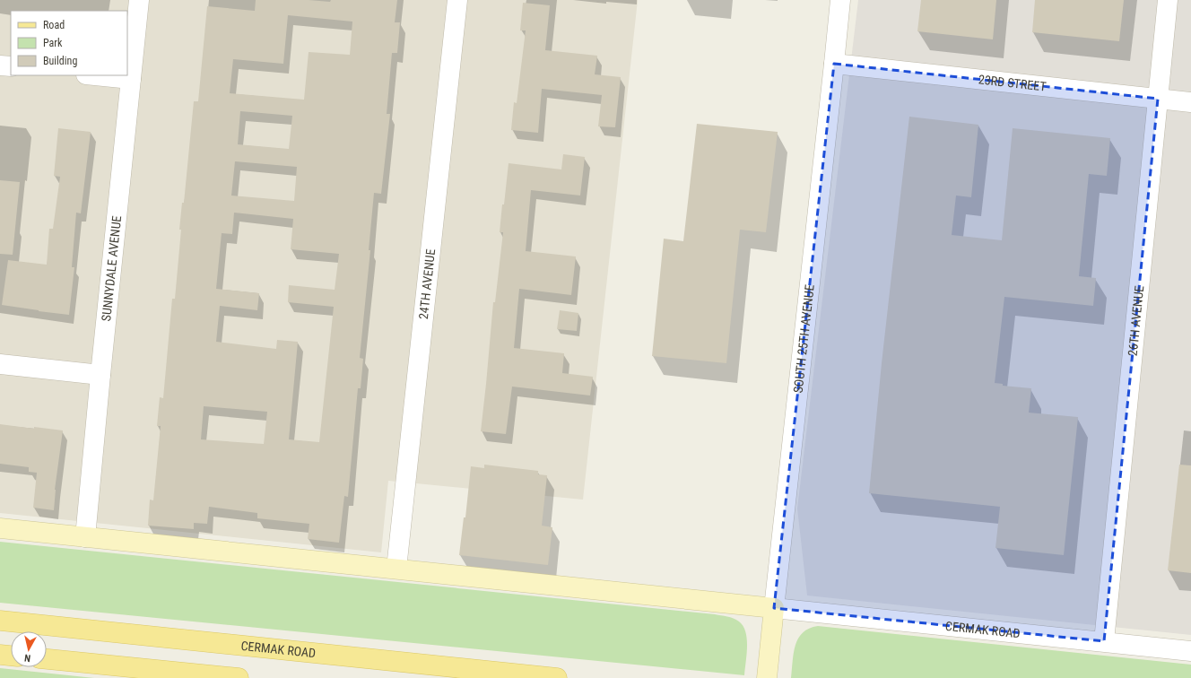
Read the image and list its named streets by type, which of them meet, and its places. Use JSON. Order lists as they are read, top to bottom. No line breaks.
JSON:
{"streets":{"main road":["SOUTH 25TH AVENUE","CERMAK ROAD"],"street":["23RD STREET","SUNNYDALE AVENUE","24TH AVENUE","26TH AVENUE"]},"crossings":[["23RD STREET","26TH AVENUE"],["23RD STREET","SOUTH 25TH AVENUE"],["26TH AVENUE","CERMAK ROAD"],["SOUTH 25TH AVENUE","CERMAK ROAD"]],"legend":["Road","Park","Building"],"north":"bottom"}
